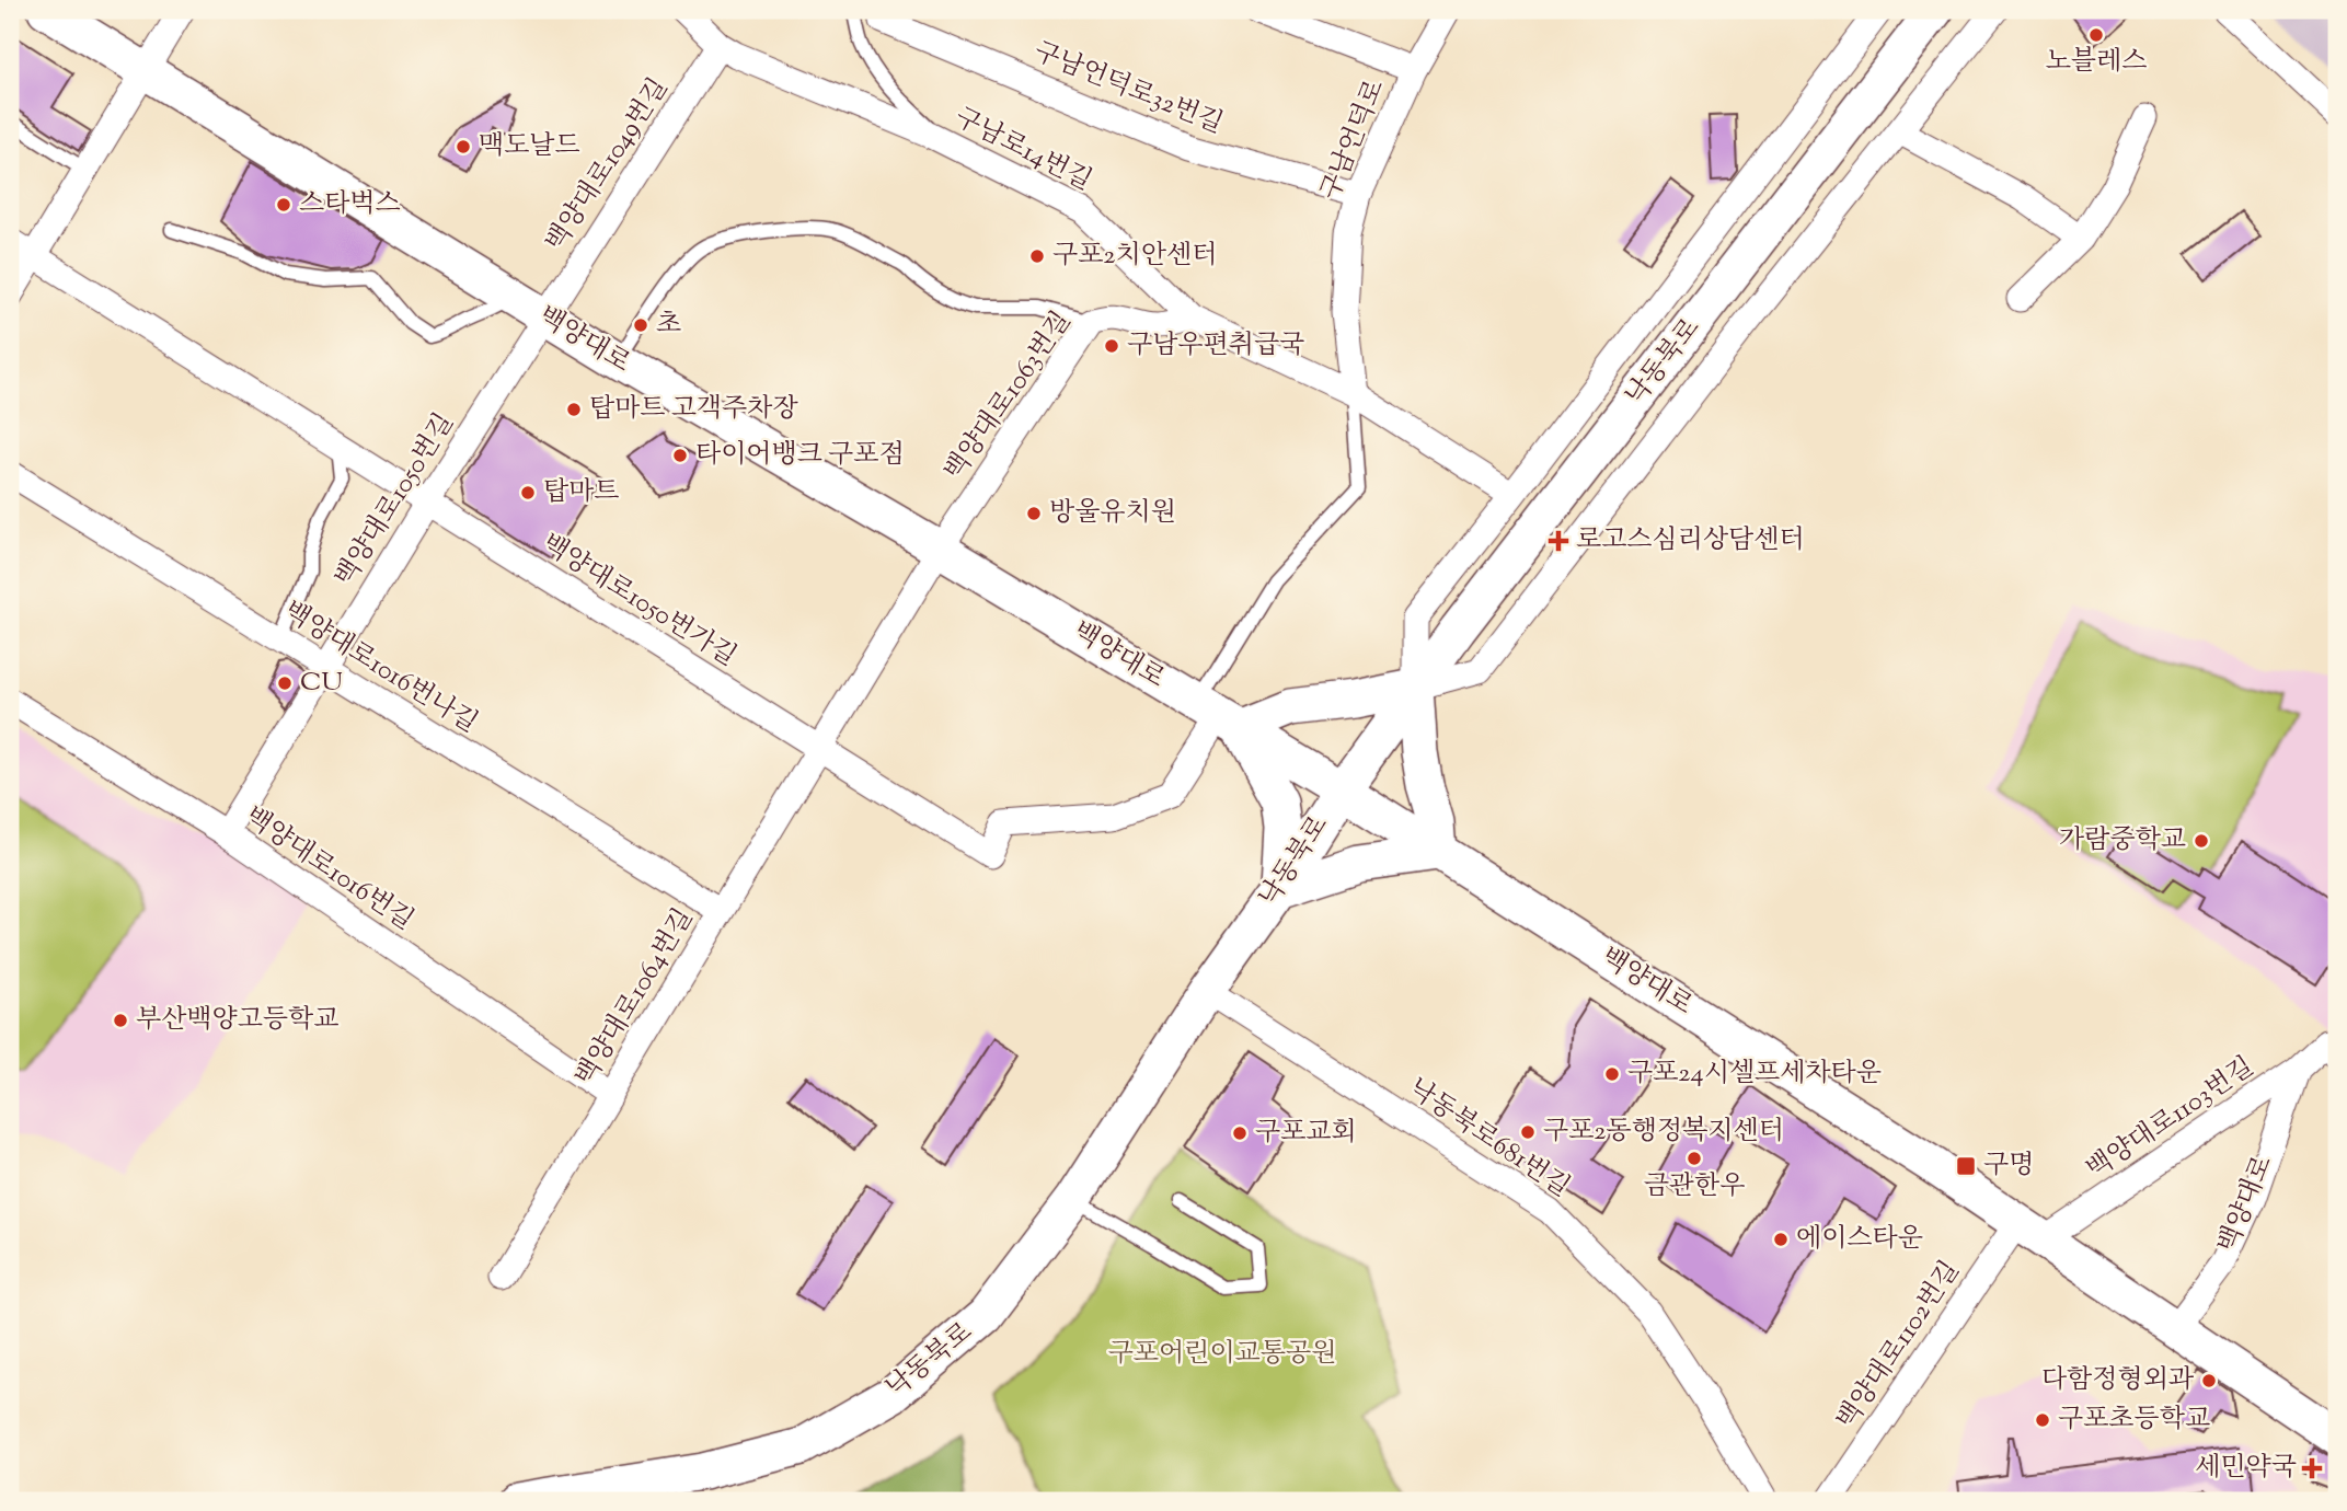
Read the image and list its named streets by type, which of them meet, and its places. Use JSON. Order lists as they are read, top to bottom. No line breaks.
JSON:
{"streets":{"main road":["백양대로","낙동북로"],"street":["구남언덕로32번길","구남언덕로","구남로14번길","백양대로1049번길","백양대로1063번길","백양대로1050번길","백양대로1050번가길","백양대로1016번나길","백양대로1016번길","백양대로1064번길","백양대로1103번길","낙동북로681번길","백양대로1102번길"]},"crossings":[["구남언덕로32번길","구남언덕로"],["구남언덕로","구남로14번길"],["구남로14번길","백양대로1049번길"],["구남로14번길","백양대로1063번길"],["백양대로1049번길","백양대로"],["백양대로1049번길","백양대로1050번길"],["백양대로","낙동북로"],["백양대로","백양대로1063번길"],["백양대로","백양대로1050번길"],["백양대로","백양대로1064번길"],["백양대로","백양대로1103번길"],["백양대로","백양대로1102번길"],["낙동북로","낙동북로681번길"],["백양대로1063번길","백양대로1064번길"],["백양대로1050번길","백양대로1050번가길"],["백양대로1050번길","백양대로1016번나길"],["백양대로1050번길","백양대로1016번길"],["백양대로1050번가길","백양대로1064번길"],["백양대로1016번나길","백양대로1064번길"],["백양대로1016번길","백양대로1064번길"],["백양대로1103번길","백양대로1102번길"]],"parks":["구포어린이교통공원"],"places":{"other":["노블레스","맥도날드","스타벅스","구포2치안센터","초","구남우편취급국","탑마트 고객주차장","타이어뱅크 구포점","탑마트","방울유치원","CU","가람중학교","부산백양고등학교","구포24시셀프세차타운","구포2동행정복지센터","구포교회","금관한우","에이스타운","다함정형외과","구포초등학교"],"health":["로고스심리상담센터","세민약국"],"transit":["구명"]}}
